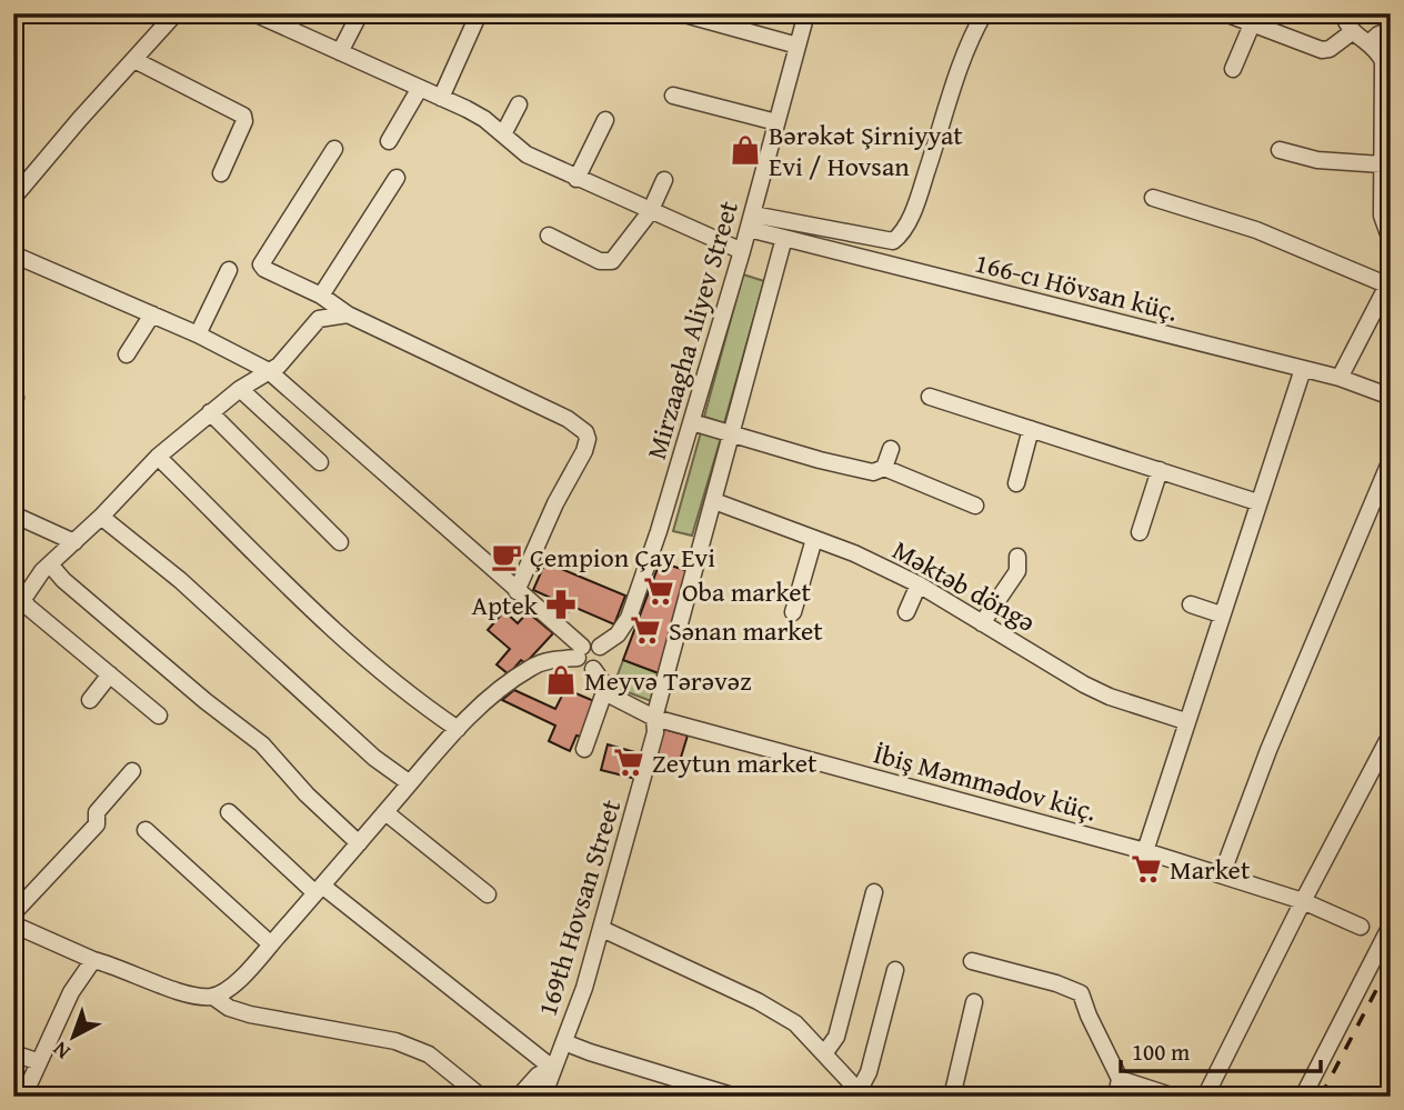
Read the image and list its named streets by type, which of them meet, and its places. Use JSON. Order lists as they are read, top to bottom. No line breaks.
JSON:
{"streets":{"street":["166-cı Hövsan küç.","Mirzaagha Aliyev Street","Məktəb döngə","İbiş Məmmədov küç.","169th Hovsan Street"]},"crossings":[["166-cı Hövsan küç.","Mirzaagha Aliyev Street"],["166-cı Hövsan küç.","169th Hovsan Street"],["Məktəb döngə","169th Hovsan Street"],["İbiş Məmmədov küç.","169th Hovsan Street"]],"places":{"shop":["Bərəkət Şirniyyat Evi / Hovsan","Meyvə Tərəvəz"],"cafe":["Çempion Çay Evi"],"supermarket":["Oba market","Sənan market","Zeytun market","Market"],"pharmacy":["Aptek"]},"scale_bar":"100 m","north":"bottom left"}
